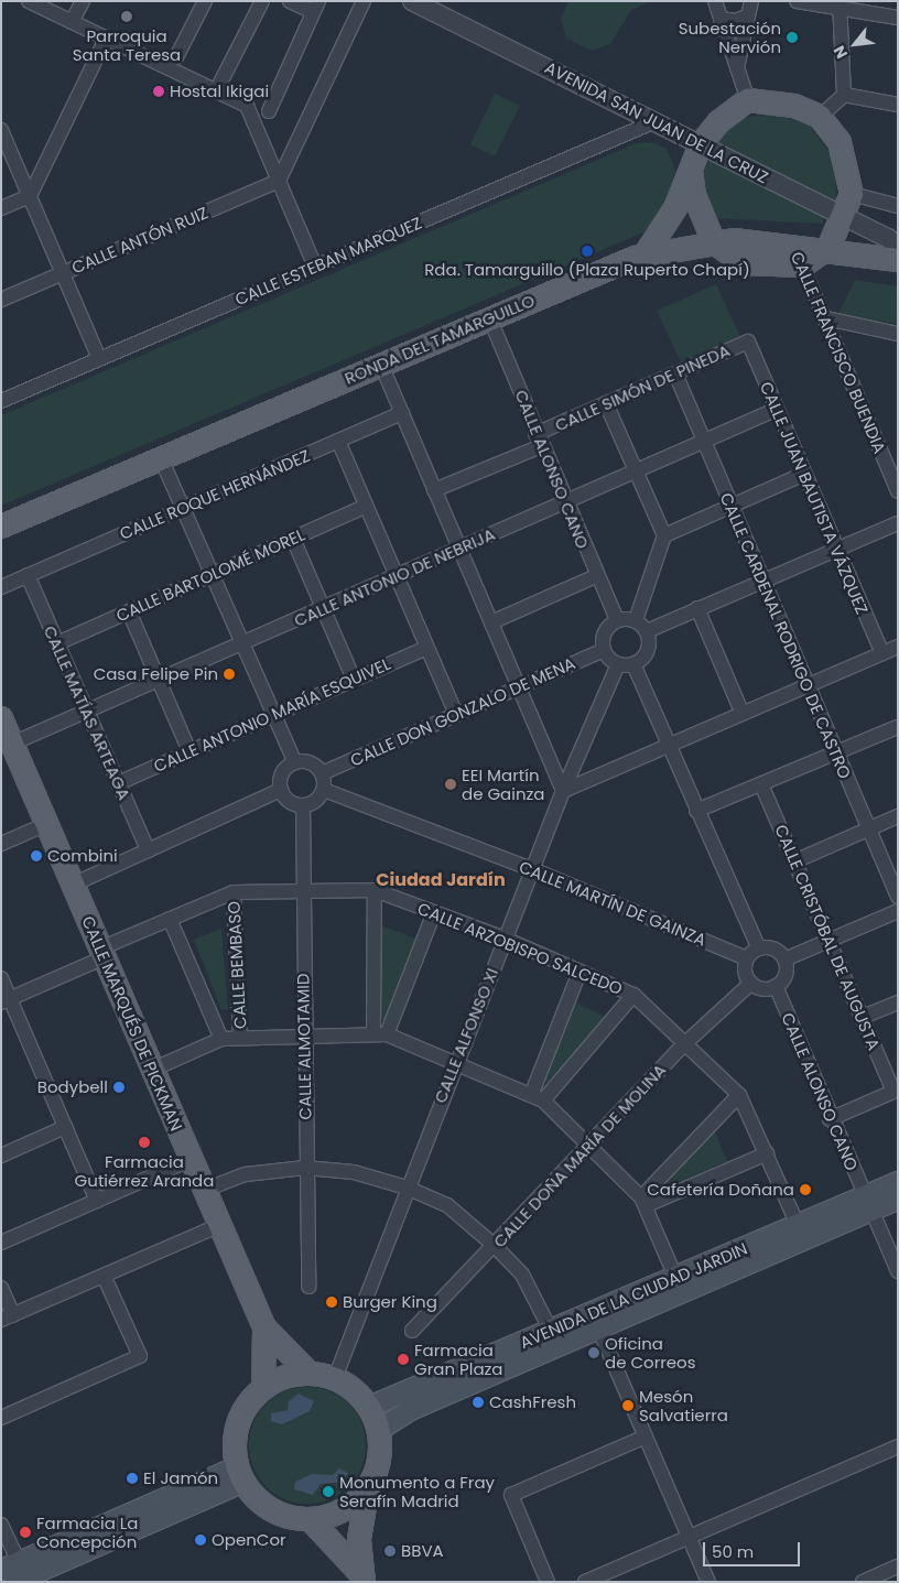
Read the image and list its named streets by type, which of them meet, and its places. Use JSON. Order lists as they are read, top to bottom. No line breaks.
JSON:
{"streets":{"main road":["RONDA DEL TAMARGUILLO","CALLE MARQUÉS DE PICKMAN","AVENIDA DE LA CIUDAD JARDIN"],"street":["AVENIDA SAN JUAN DE LA CRUZ","CALLE ANTÓN RUIZ","CALLE ESTEBAN MARQUEZ","CALLE FRANCISCO BUENDIA","CALLE SIMÓN DE PINEDA","CALLE ALONSO CANO","CALLE ROQUE HERNÁNDEZ","CALLE JUAN BAUTISTA VÁZQUEZ","CALLE BARTOLOMÉ MOREL","CALLE ANTONIO DE NEBRIJA","CALLE CARDENAL RODRIGO DE CASTRO","CALLE DON GONZALO DE MENA","CALLE MATÍAS ARTEAGA","CALLE ANTONIO MARÍA ESQUIVEL","CALLE MARTÍN DE GAINZA","CALLE CRISTÓBAL DE AUGUSTA","CALLE ARZOBISPO SALCEDO","CALLE BEMBASO","CALLE ALFONSO XI","CALLE ALMOTAMID","CALLE DOÑA MARÍA DE MOLINA"]},"crossings":[["AVENIDA SAN JUAN DE LA CRUZ","CALLE ESTEBAN MARQUEZ"],["RONDA DEL TAMARGUILLO","CALLE FRANCISCO BUENDIA"],["RONDA DEL TAMARGUILLO","CALLE ALONSO CANO"],["CALLE SIMÓN DE PINEDA","CALLE ALONSO CANO"],["CALLE SIMÓN DE PINEDA","CALLE JUAN BAUTISTA VÁZQUEZ"],["CALLE SIMÓN DE PINEDA","CALLE CARDENAL RODRIGO DE CASTRO"],["CALLE ALONSO CANO","CALLE ANTONIO DE NEBRIJA"],["CALLE ALONSO CANO","CALLE DON GONZALO DE MENA"],["CALLE ALONSO CANO","CALLE MARTÍN DE GAINZA"],["CALLE ALONSO CANO","CALLE ALFONSO XI"],["CALLE ALONSO CANO","CALLE DOÑA MARÍA DE MOLINA"],["CALLE ALONSO CANO","AVENIDA DE LA CIUDAD JARDIN"],["CALLE ROQUE HERNÁNDEZ","CALLE MATÍAS ARTEAGA"],["CALLE JUAN BAUTISTA VÁZQUEZ","CALLE ANTONIO DE NEBRIJA"],["CALLE BARTOLOMÉ MOREL","CALLE MATÍAS ARTEAGA"],["CALLE ANTONIO DE NEBRIJA","CALLE CARDENAL RODRIGO DE CASTRO"],["CALLE ANTONIO DE NEBRIJA","CALLE MATÍAS ARTEAGA"],["CALLE ANTONIO DE NEBRIJA","CALLE MARQUÉS DE PICKMAN"],["CALLE DON GONZALO DE MENA","CALLE MARTÍN DE GAINZA"],["CALLE DON GONZALO DE MENA","CALLE ALFONSO XI"],["CALLE DON GONZALO DE MENA","CALLE ALMOTAMID"],["CALLE MATÍAS ARTEAGA","CALLE ANTONIO MARÍA ESQUIVEL"],["CALLE MARTÍN DE GAINZA","CALLE ALFONSO XI"],["CALLE MARTÍN DE GAINZA","CALLE ALMOTAMID"],["CALLE MARTÍN DE GAINZA","CALLE DOÑA MARÍA DE MOLINA"],["CALLE ARZOBISPO SALCEDO","CALLE BEMBASO"],["CALLE ARZOBISPO SALCEDO","CALLE MARQUÉS DE PICKMAN"],["CALLE ARZOBISPO SALCEDO","CALLE ALFONSO XI"],["CALLE ARZOBISPO SALCEDO","CALLE ALMOTAMID"],["CALLE ARZOBISPO SALCEDO","CALLE DOÑA MARÍA DE MOLINA"],["CALLE ARZOBISPO SALCEDO","AVENIDA DE LA CIUDAD JARDIN"],["CALLE ALFONSO XI","AVENIDA DE LA CIUDAD JARDIN"]],"districts":["Ciudad Jardín"],"places":["Parroquia Santa Teresa","Subestación Nervión","Hostal Ikigai","Rda. Tamarguillo (Plaza Ruperto Chapí)","Casa Felipe Pin","EEI Martín de Gainza","Combini","Bodybell","Farmacia Gutiérrez Aranda","Cafetería Doñana","Burger King","Oficina de Correos","Farmacia Gran Plaza","CashFresh","Mesón Salvatierra","El Jamón","Monumento a Fray Serafín Madrid","Farmacia La Concepción","OpenCor","BBVA"],"scale_bar":"50 m","north":"bottom left"}
